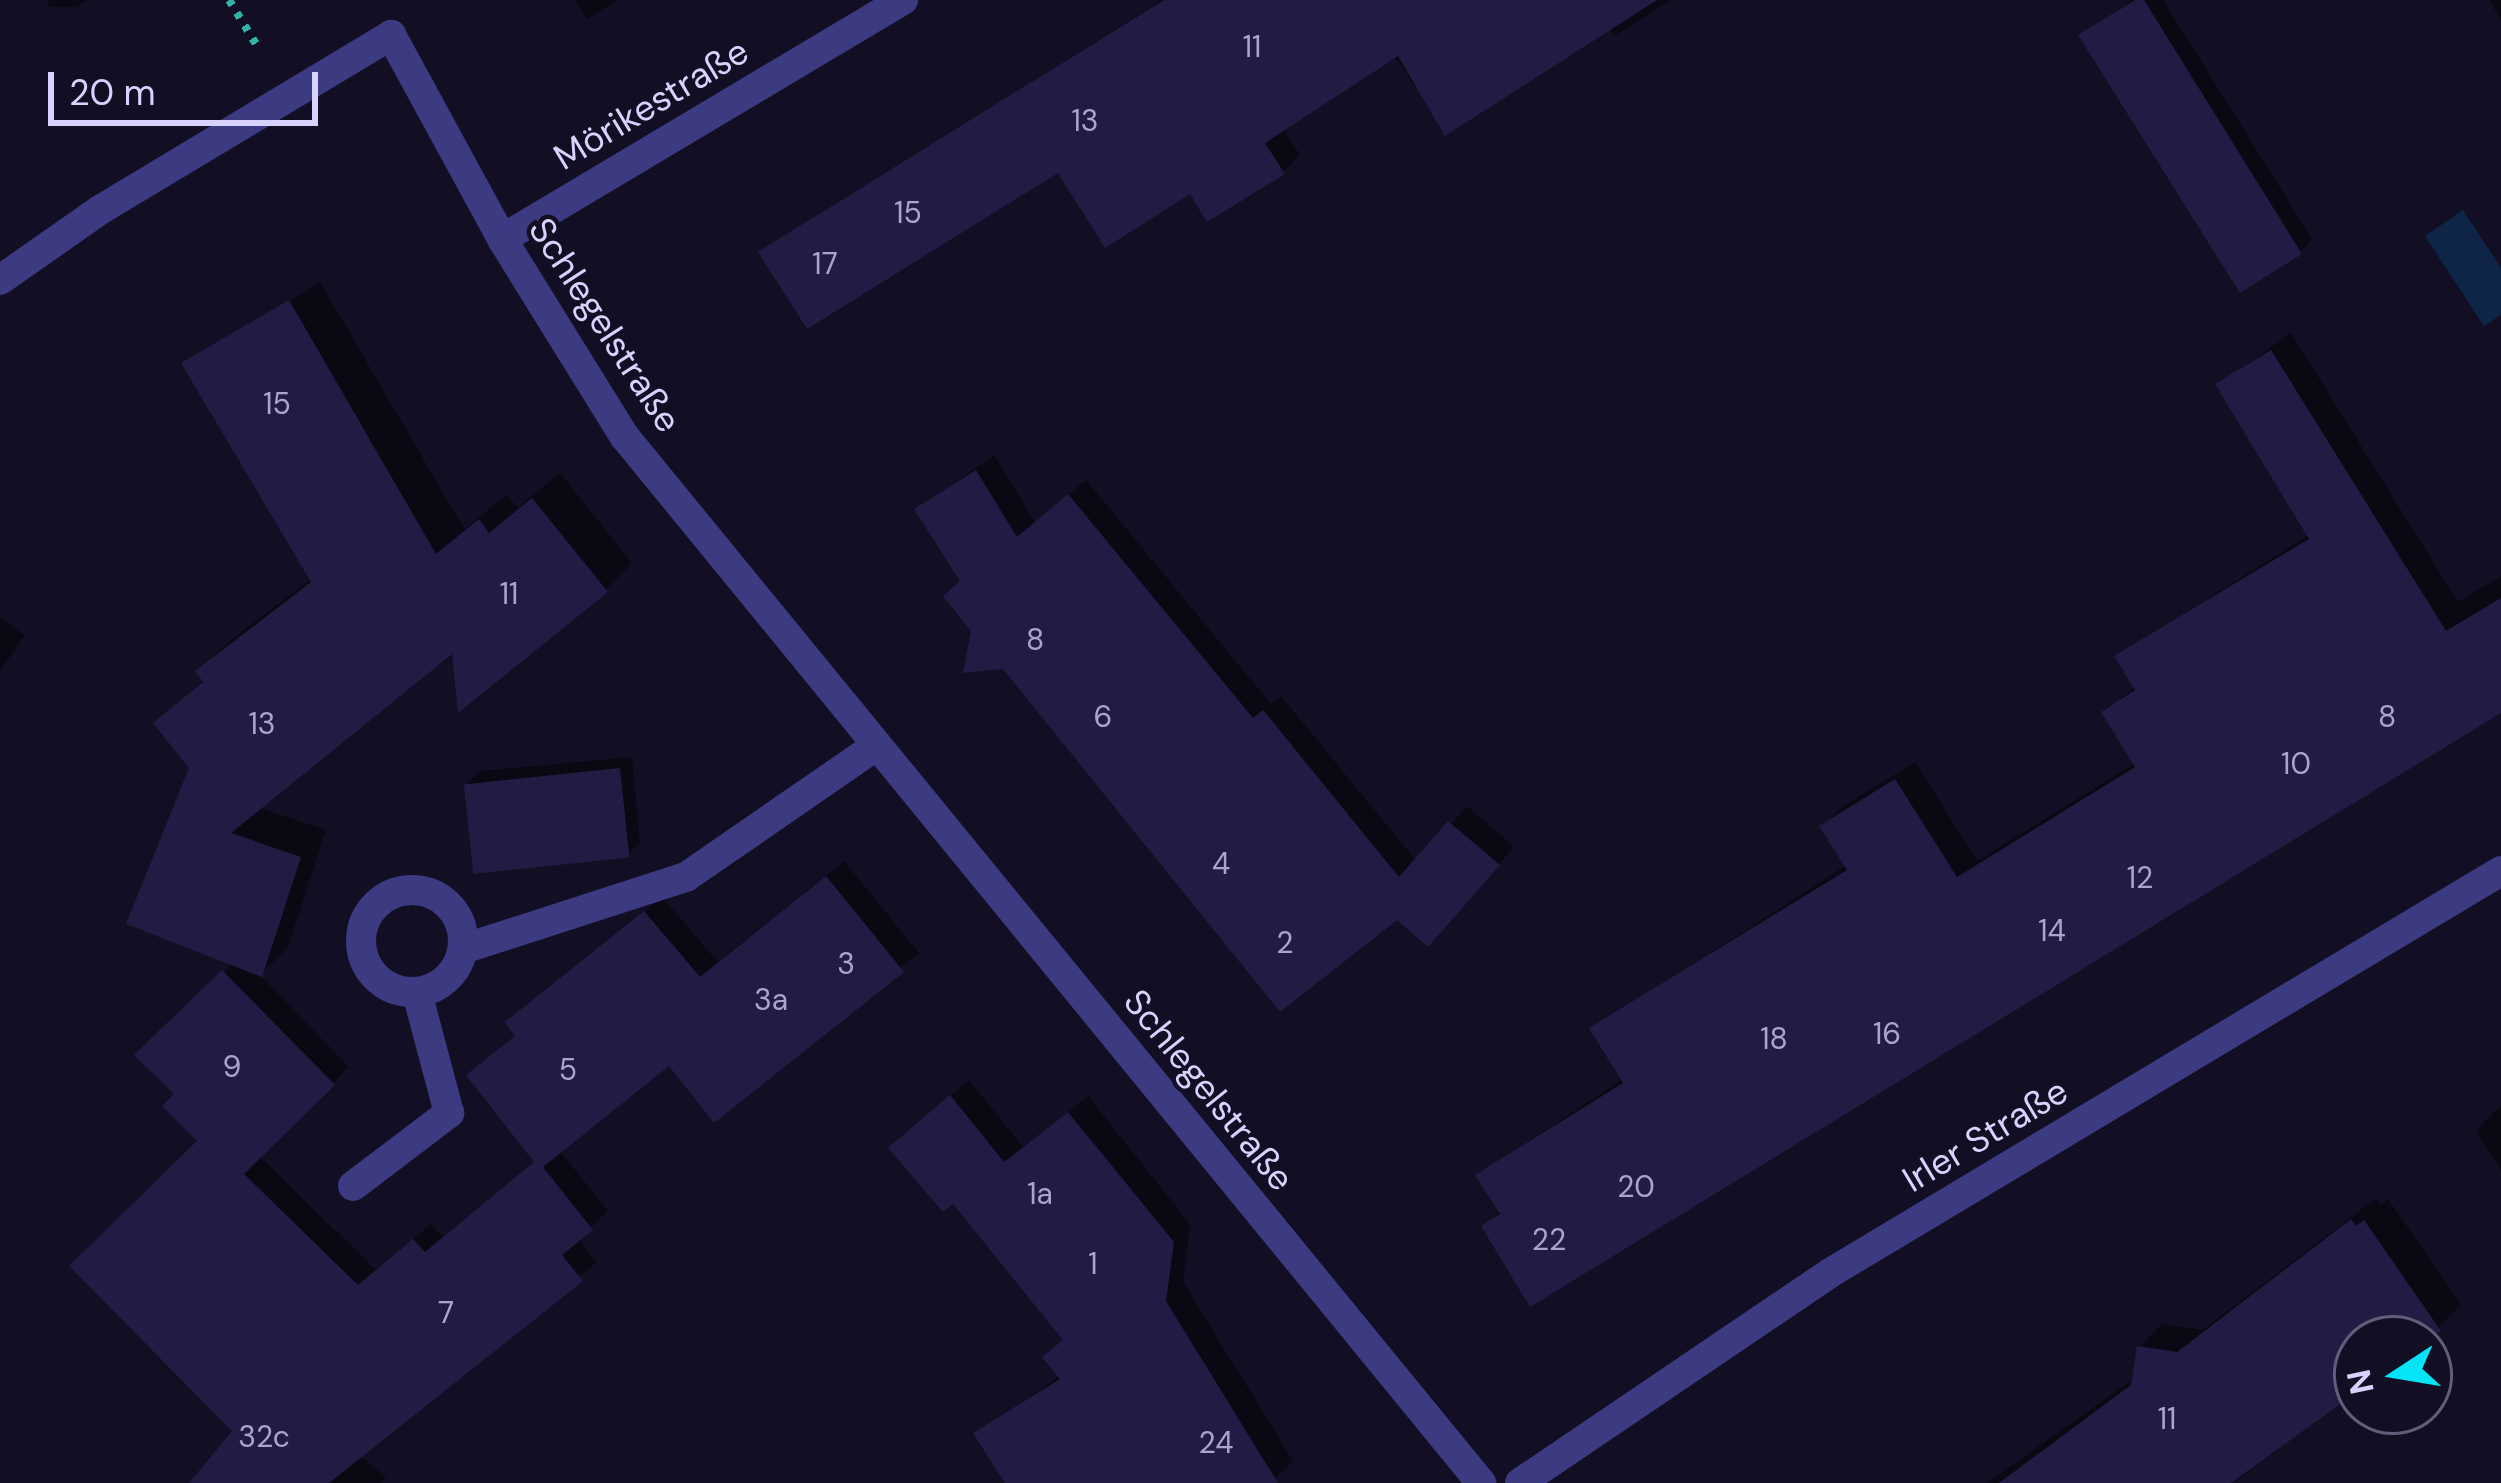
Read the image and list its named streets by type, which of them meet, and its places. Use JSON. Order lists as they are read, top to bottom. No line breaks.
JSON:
{"streets":{"street":["Mörikestraße","Schlegelstraße","Irler Straße"]},"crossings":[["Mörikestraße","Schlegelstraße"]],"house_numbers":["11","13","15","17","15","11","8","6","8","13","10","4","12","14","2","3","3a","16","18","9","5","20","1a","22","1","7","11","32c","24"],"scale_bar":"20 m","north":"left"}
